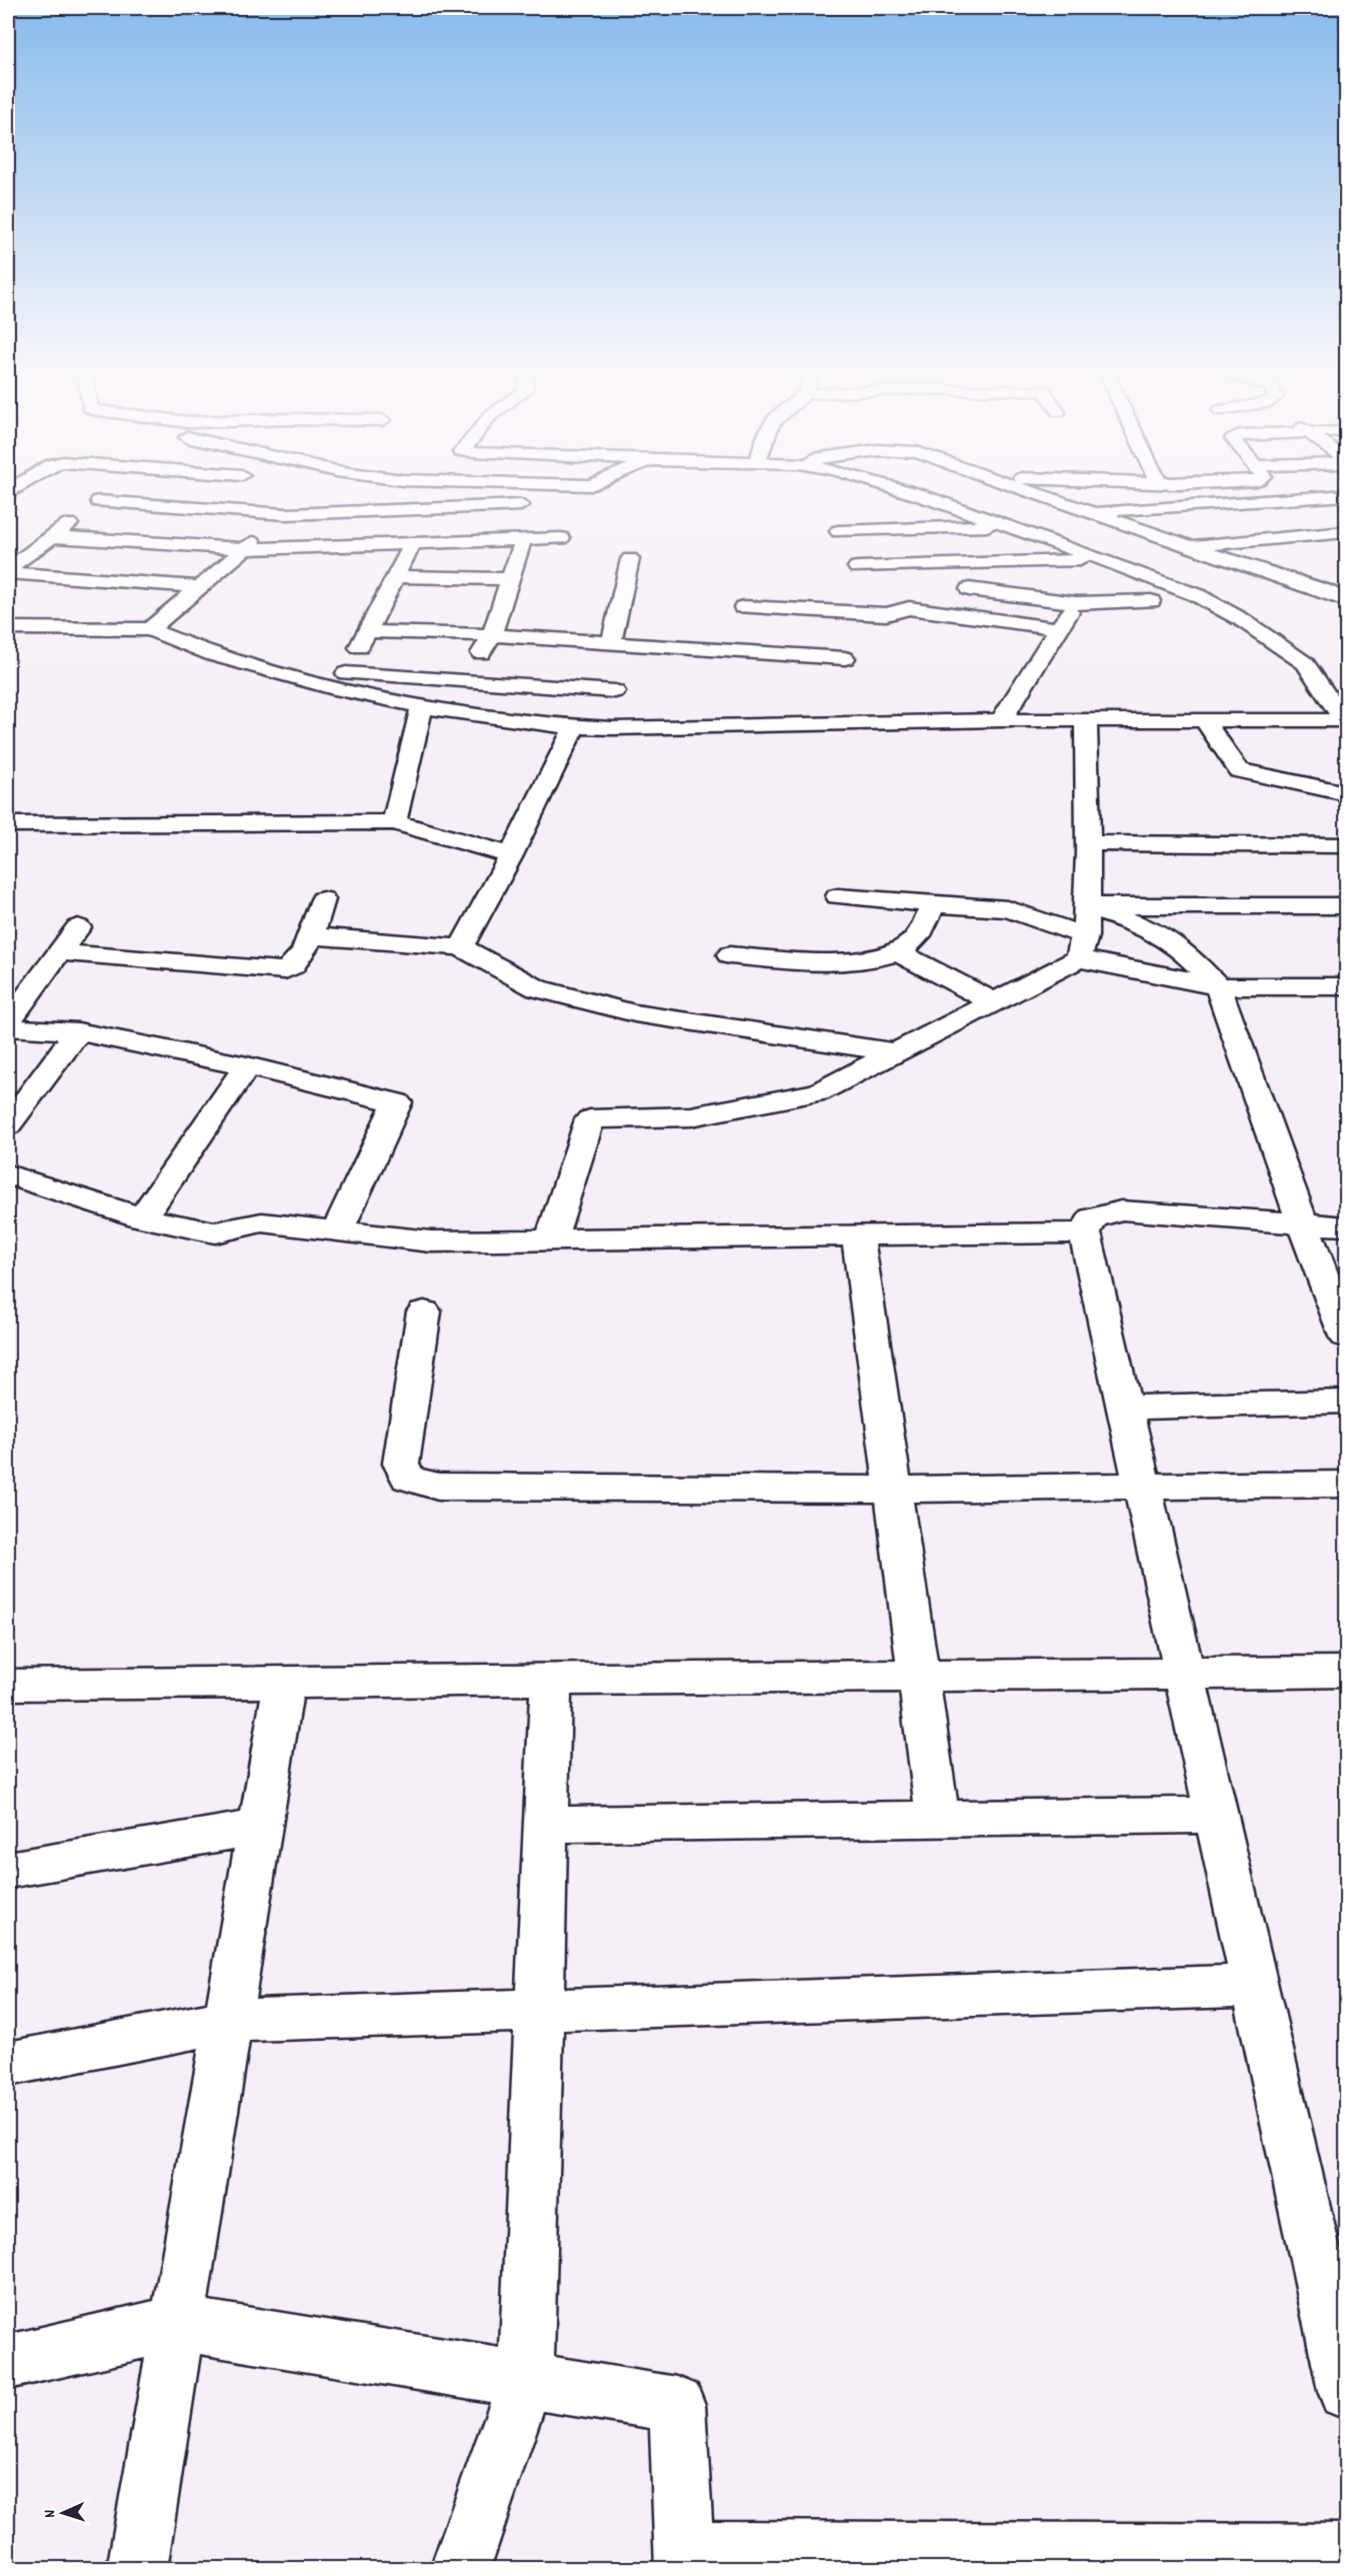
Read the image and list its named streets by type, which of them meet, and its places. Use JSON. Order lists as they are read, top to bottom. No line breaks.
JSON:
{"north":"left"}
